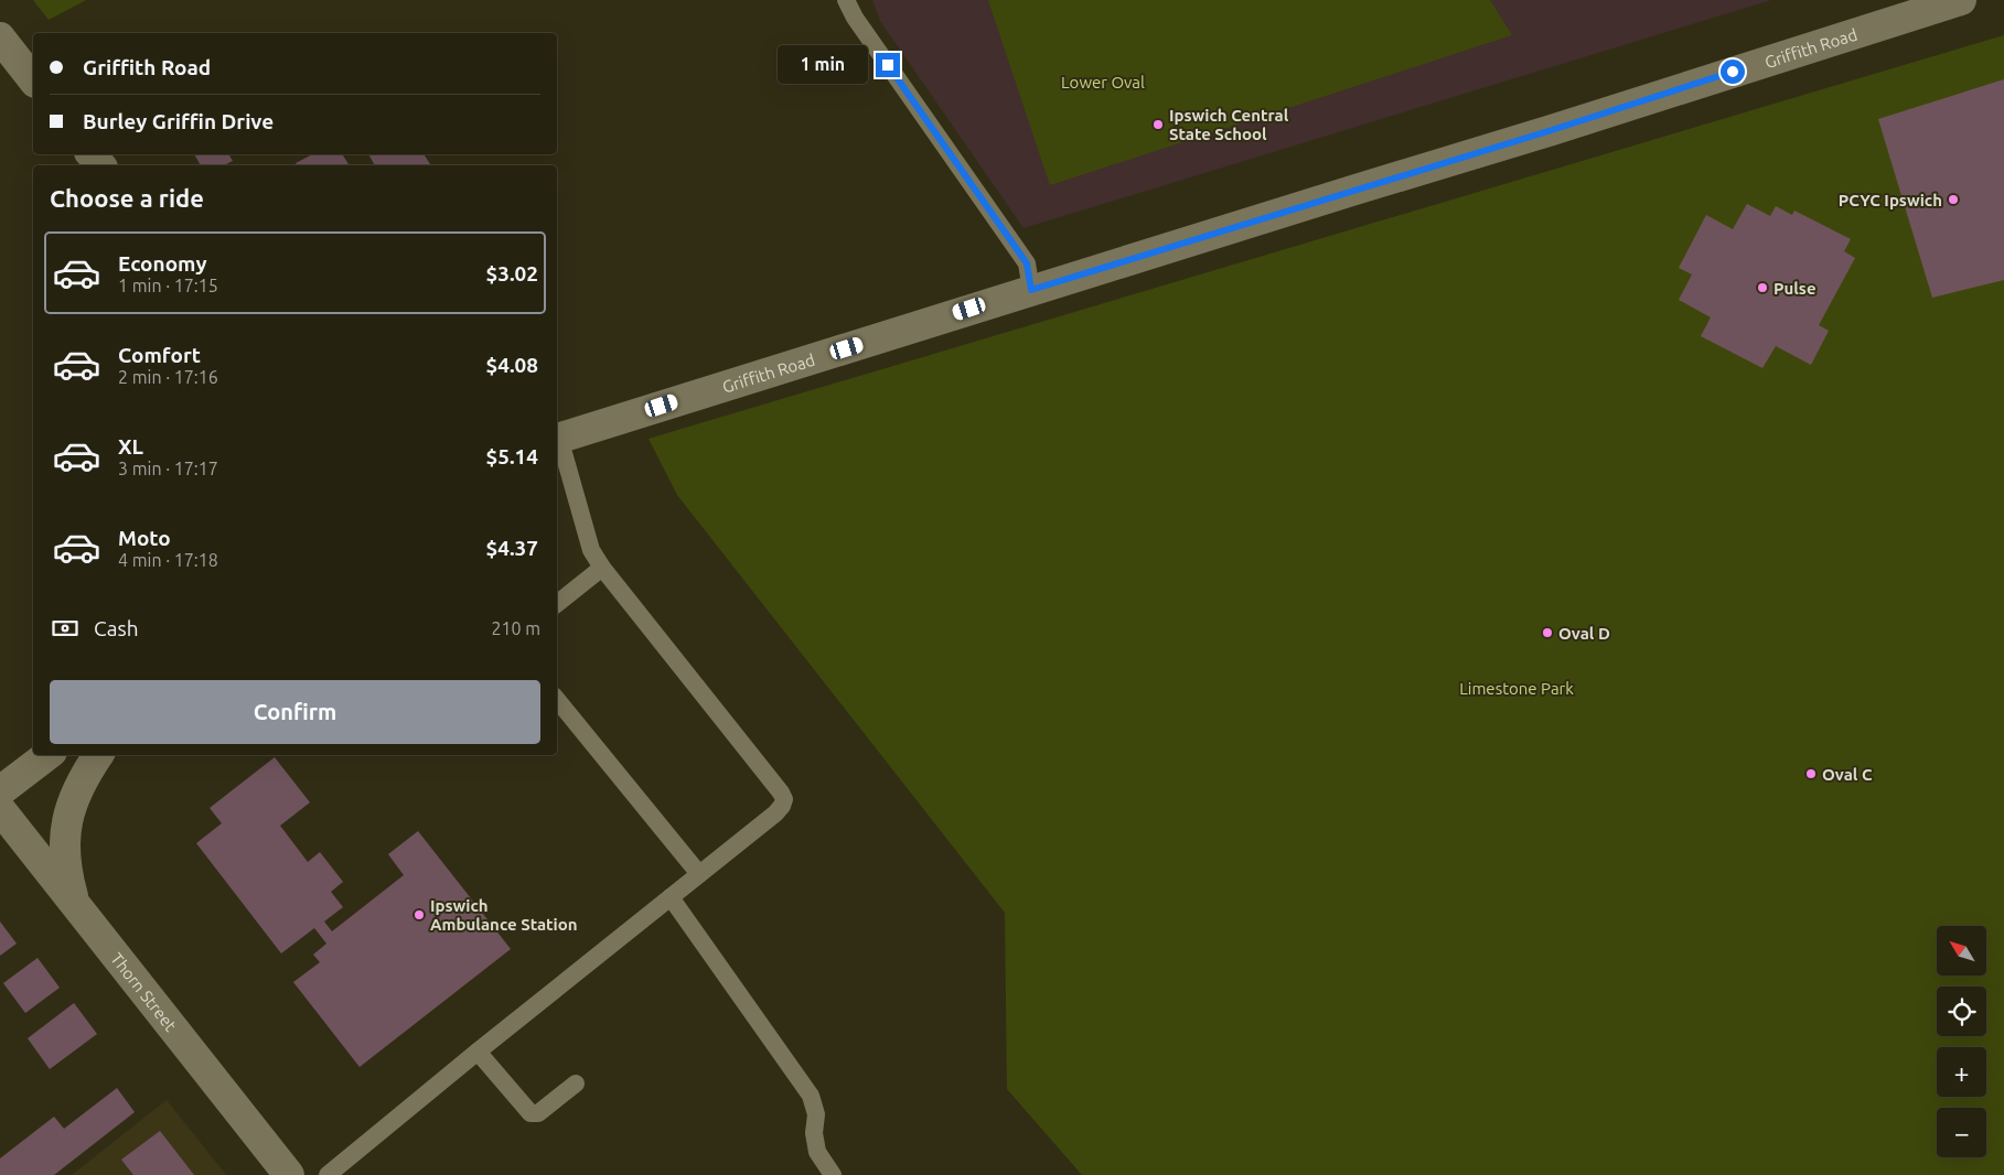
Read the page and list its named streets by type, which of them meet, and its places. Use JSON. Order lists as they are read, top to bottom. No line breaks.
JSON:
{"streets":{"street":["Griffith Road","Thorn Street"]},"parks":["Lower Oval","Limestone Park"],"places":["Ipswich Central State School","PCYC Ipswich","Pulse","Oval D","Oval C","Ipswich Ambulance Station"],"north":"top left","page":{"banner":["Griffith Road","Burley Griffin Drive"],"bubble":"1 min","heading":"Choose a ride","list":[{"name":"Economy","note":"1 min · 17:15","value":"$3.02"},{"name":"Comfort","note":"2 min · 17:16","value":"$4.08"},{"name":"XL","note":"3 min · 17:17","value":"$5.14"},{"name":"Moto","note":"4 min · 17:18","value":"$4.37"}],"pay":["Cash","210 m"],"buttons":"Confirm","map_buttons":["+","−"]}}
